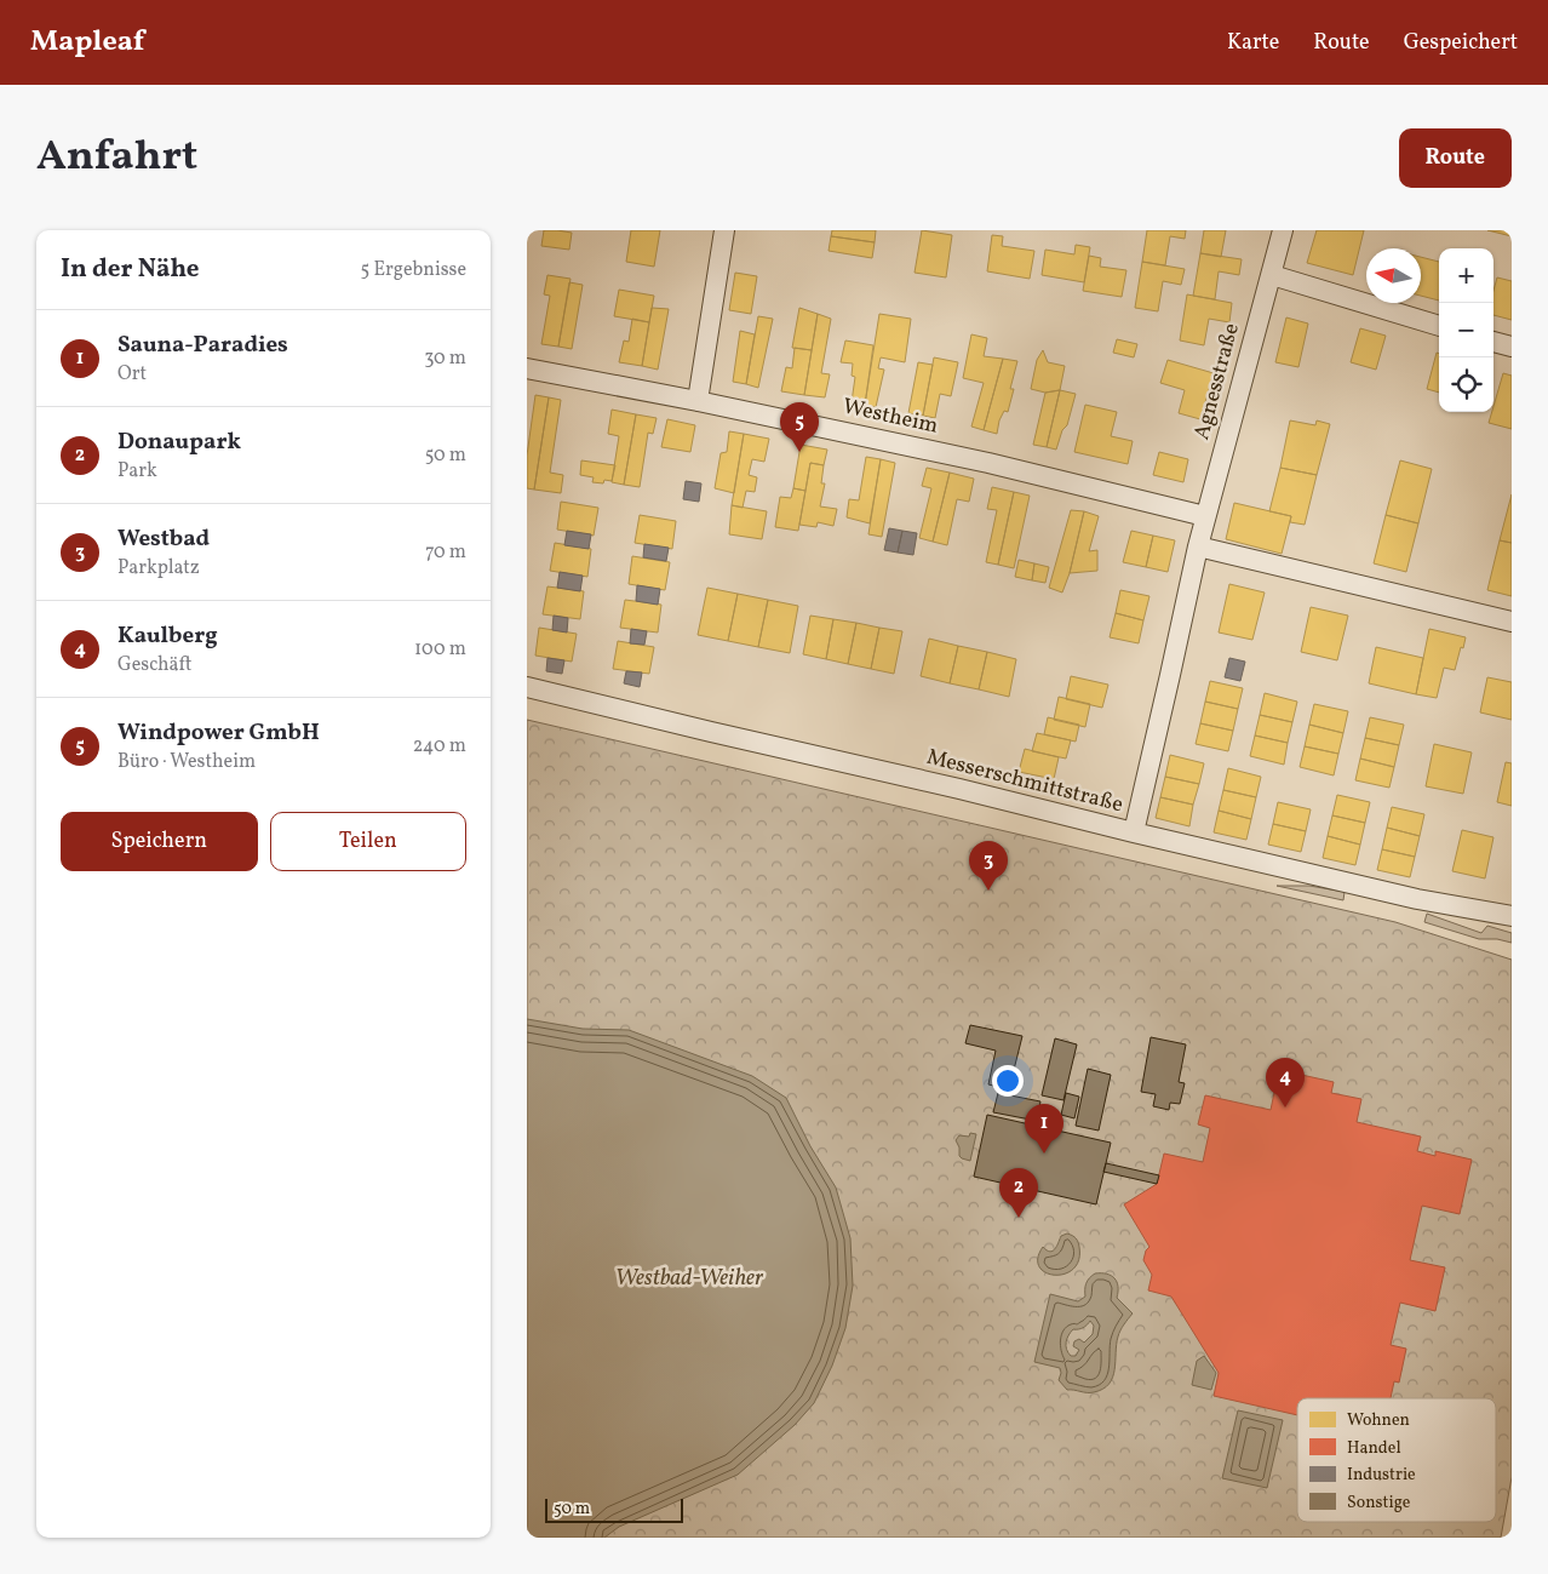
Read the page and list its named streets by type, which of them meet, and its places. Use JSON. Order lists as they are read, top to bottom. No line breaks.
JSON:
{"streets":{"street":["Agnesstraße","Westheim","Messerschmittstraße"]},"crossings":[["Agnesstraße","Westheim"],["Agnesstraße","Messerschmittstraße"]],"water":["Westbad-Weiher"],"legend":["Wohnen","Handel","Industrie","Sonstige"],"scale_bar":"50 m","north":"left","page":{"header":"Mapleaf","nav":["Karte","Route","Gespeichert"],"title":"Anfahrt","buttons":["Route",["Speichern","Teilen"]],"heading":["In der Nähe","5 Ergebnisse"],"map_buttons":["+","−"],"list":[{"mark":"1","name":"Sauna-Paradies","note":"Ort","value":"30 m"},{"mark":"2","name":"Donaupark","note":"Park","value":"50 m"},{"mark":"3","name":"Westbad","note":"Parkplatz","value":"70 m"},{"mark":"4","name":"Kaulberg","note":"Geschäft","value":"100 m"},{"mark":"5","name":"Windpower GmbH","note":"Büro · Westheim","value":"240 m"}],"pins":["5","3","4","1","2"],"scale":"50 m"}}
